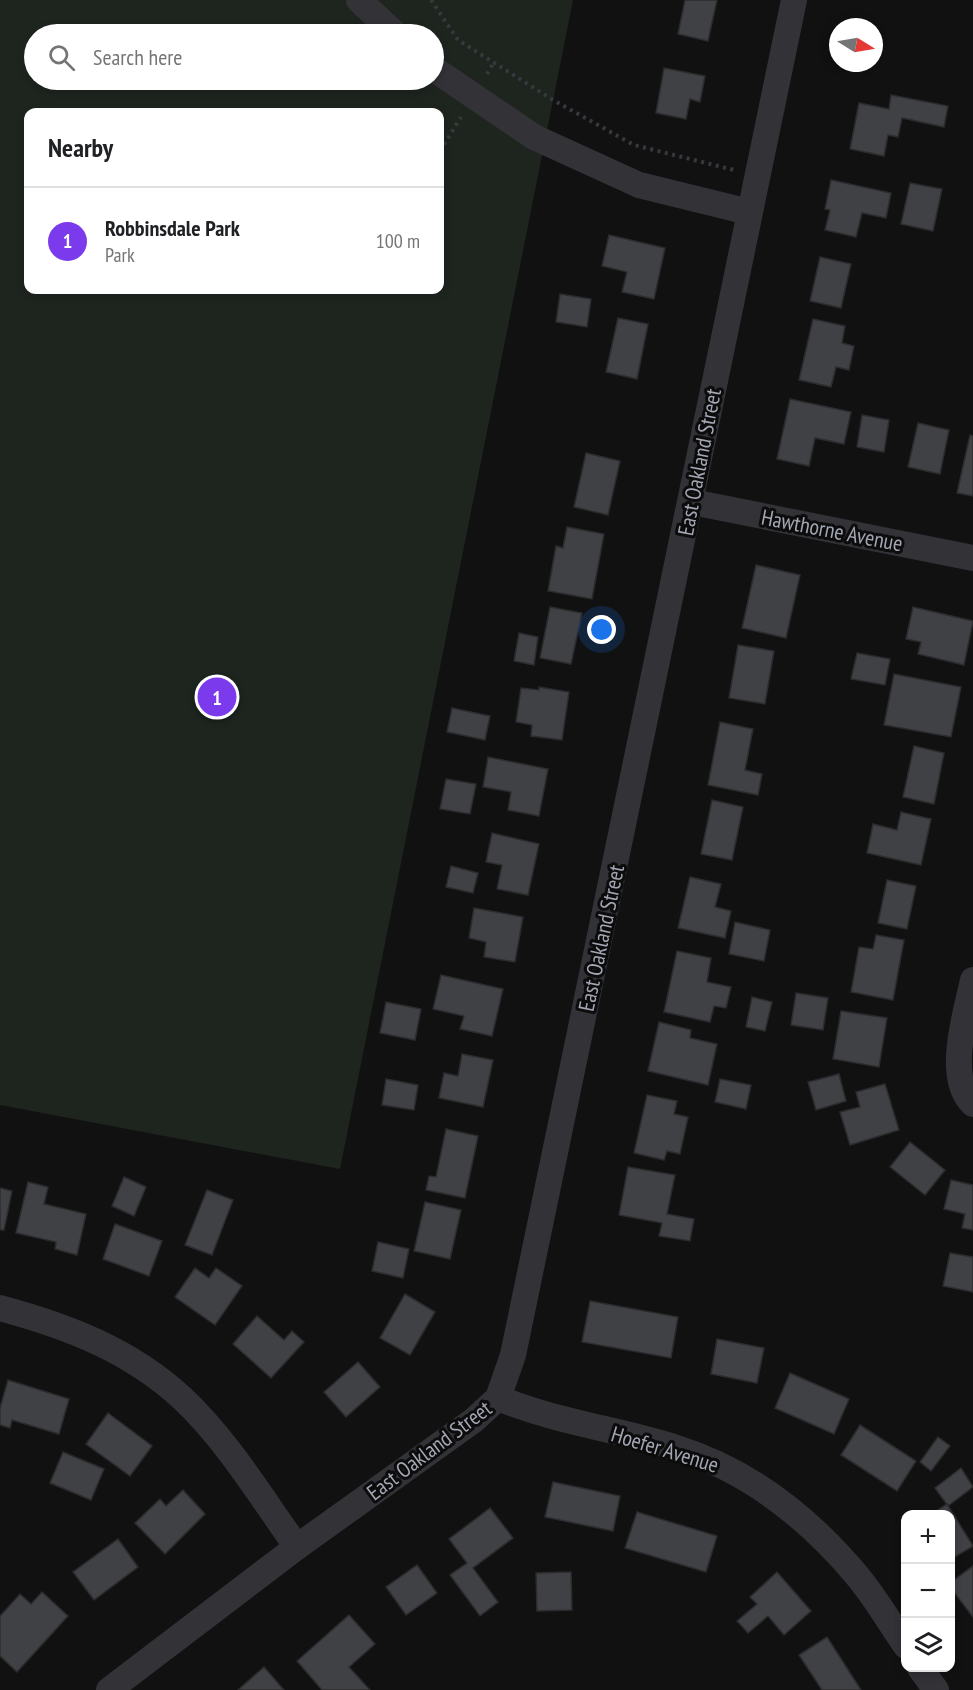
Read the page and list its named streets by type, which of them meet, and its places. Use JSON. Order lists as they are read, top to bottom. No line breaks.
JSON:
{"streets":{"street":["East Oakland Street","Hawthorne Avenue","Hoefer Avenue"]},"crossings":[["East Oakland Street","Hawthorne Avenue"],["East Oakland Street","Hoefer Avenue"]],"north":"right","page":{"search":"Search here","heading":"Nearby","list":[{"mark":"1","name":"Robbinsdale Park","note":"Park","value":"100 m"}],"pins":"1","map_buttons":["+","−"]}}
